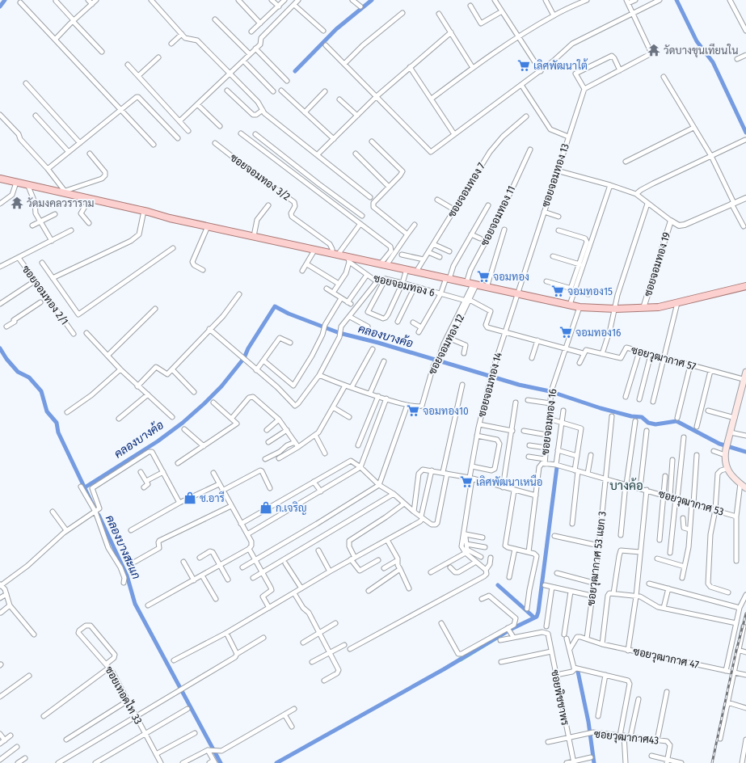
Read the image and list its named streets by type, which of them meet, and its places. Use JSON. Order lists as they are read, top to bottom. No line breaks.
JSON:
{"streets":{"street":["ซอยจอมทอง 13","ซอยจอมทอง 3/2","ซอยจอมทอง 7","ซอยจอมทอง 11","ซอยจอมทอง 19","ซอยจอมทอง 6","ซอยจอมทอง 2/1","ซอยจอมทอง 12","ซอยวุฒากาศ 57","ซอยจอมทอง 14","ซอยจอมทอง 16","ซอยวุฒากาศ 53","ซอยวุฒากาศ 53 แยก 3","ซอยวุฒากาศ 47","ซอยเทอดไท 33","ซอยพิชชาพร","ซอยวุฒากาศ43"]},"crossings":[["ซอยจอมทอง 13","ซอยจอมทอง 14"],["ซอยจอมทอง 11","ซอยจอมทอง 12"],["ซอยจอมทอง 6","ซอยจอมทอง 12"],["ซอยจอมทอง 6","ซอยจอมทอง 14"],["ซอยจอมทอง 16","ซอยวุฒากาศ 53"],["ซอยวุฒากาศ 53","ซอยวุฒากาศ 53 แยก 3"],["ซอยวุฒากาศ 53 แยก 3","ซอยวุฒากาศ 47"],["ซอยพิชชาพร","ซอยวุฒากาศ43"]],"districts":["บางค้อ"],"water":["คลองบางค้อ","คลองบางสะแก"],"places":{"temple":["วัดบางขุนเทียนใน","วัดมงคลวราราม"],"supermarket":["เลิศพัฒนาใต้","จอมทอง","จอมทอง15","จอมทอง16","จอมทอง10","เลิศพัฒนาเหนือ"],"shop":["ช.อารี","ก.เจริญ"]}}
